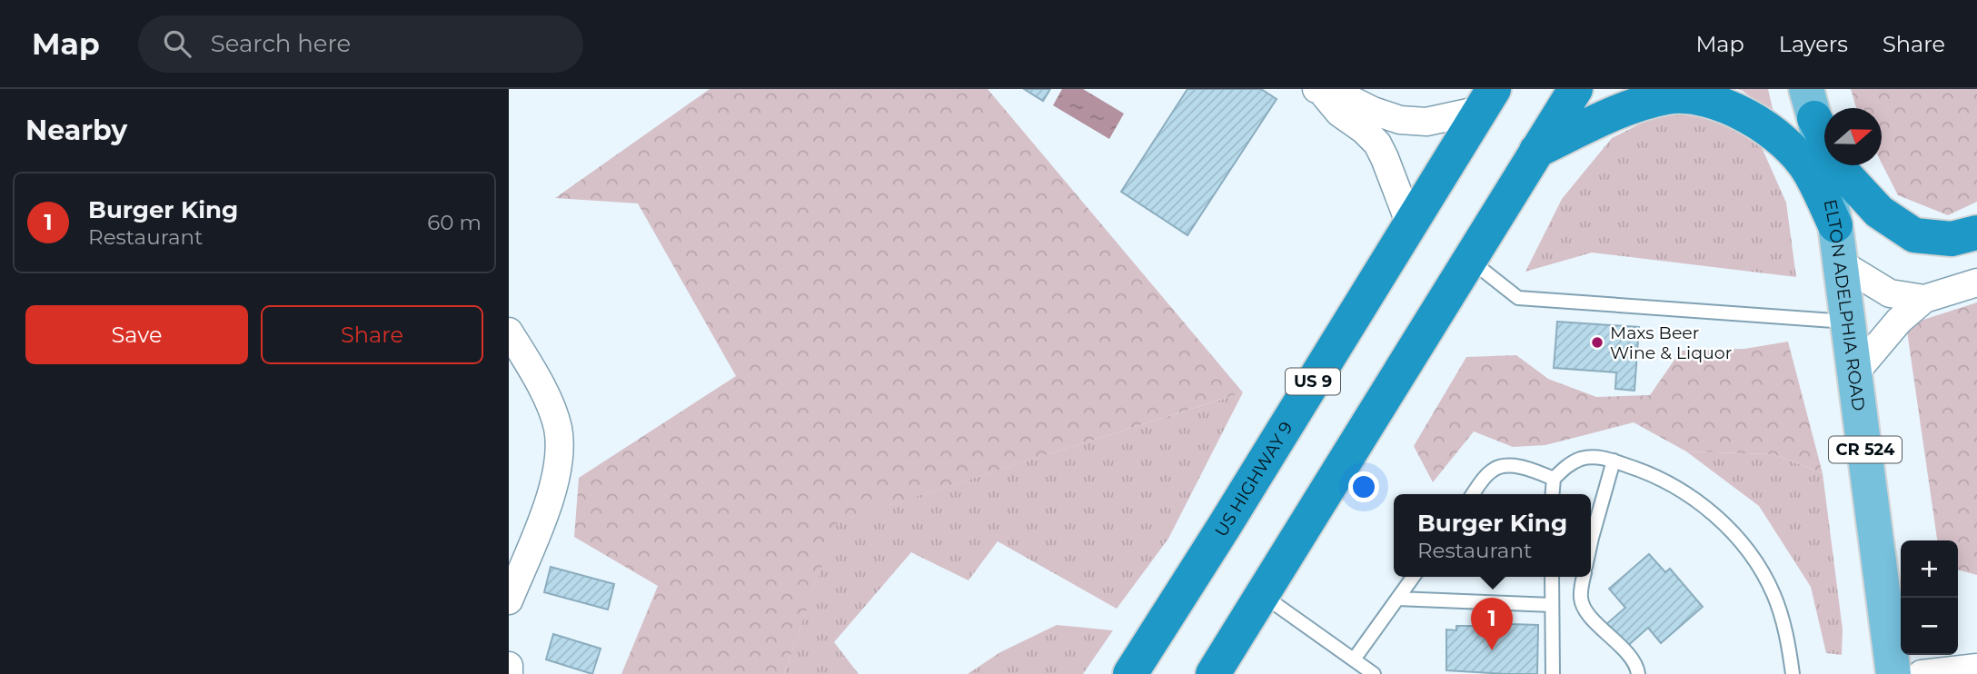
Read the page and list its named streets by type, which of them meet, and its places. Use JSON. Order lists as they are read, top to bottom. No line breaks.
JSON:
{"streets":{"highway":["US 9","US HIGHWAY 9"],"main road":["ELTON ADELPHIA ROAD","CR 524"]},"places":["Maxs Beer Wine & Liquor"],"north":"right","page":{"header":"Map","search":"Search here","nav":["Map","Layers","Share"],"heading":"Nearby","list":[{"mark":"1","name":"Burger King","note":"Restaurant","value":"60 m"}],"buttons":["Save","Share"],"popup":["Burger King","Restaurant"],"map_buttons":["+","−"],"pins":"1"}}
